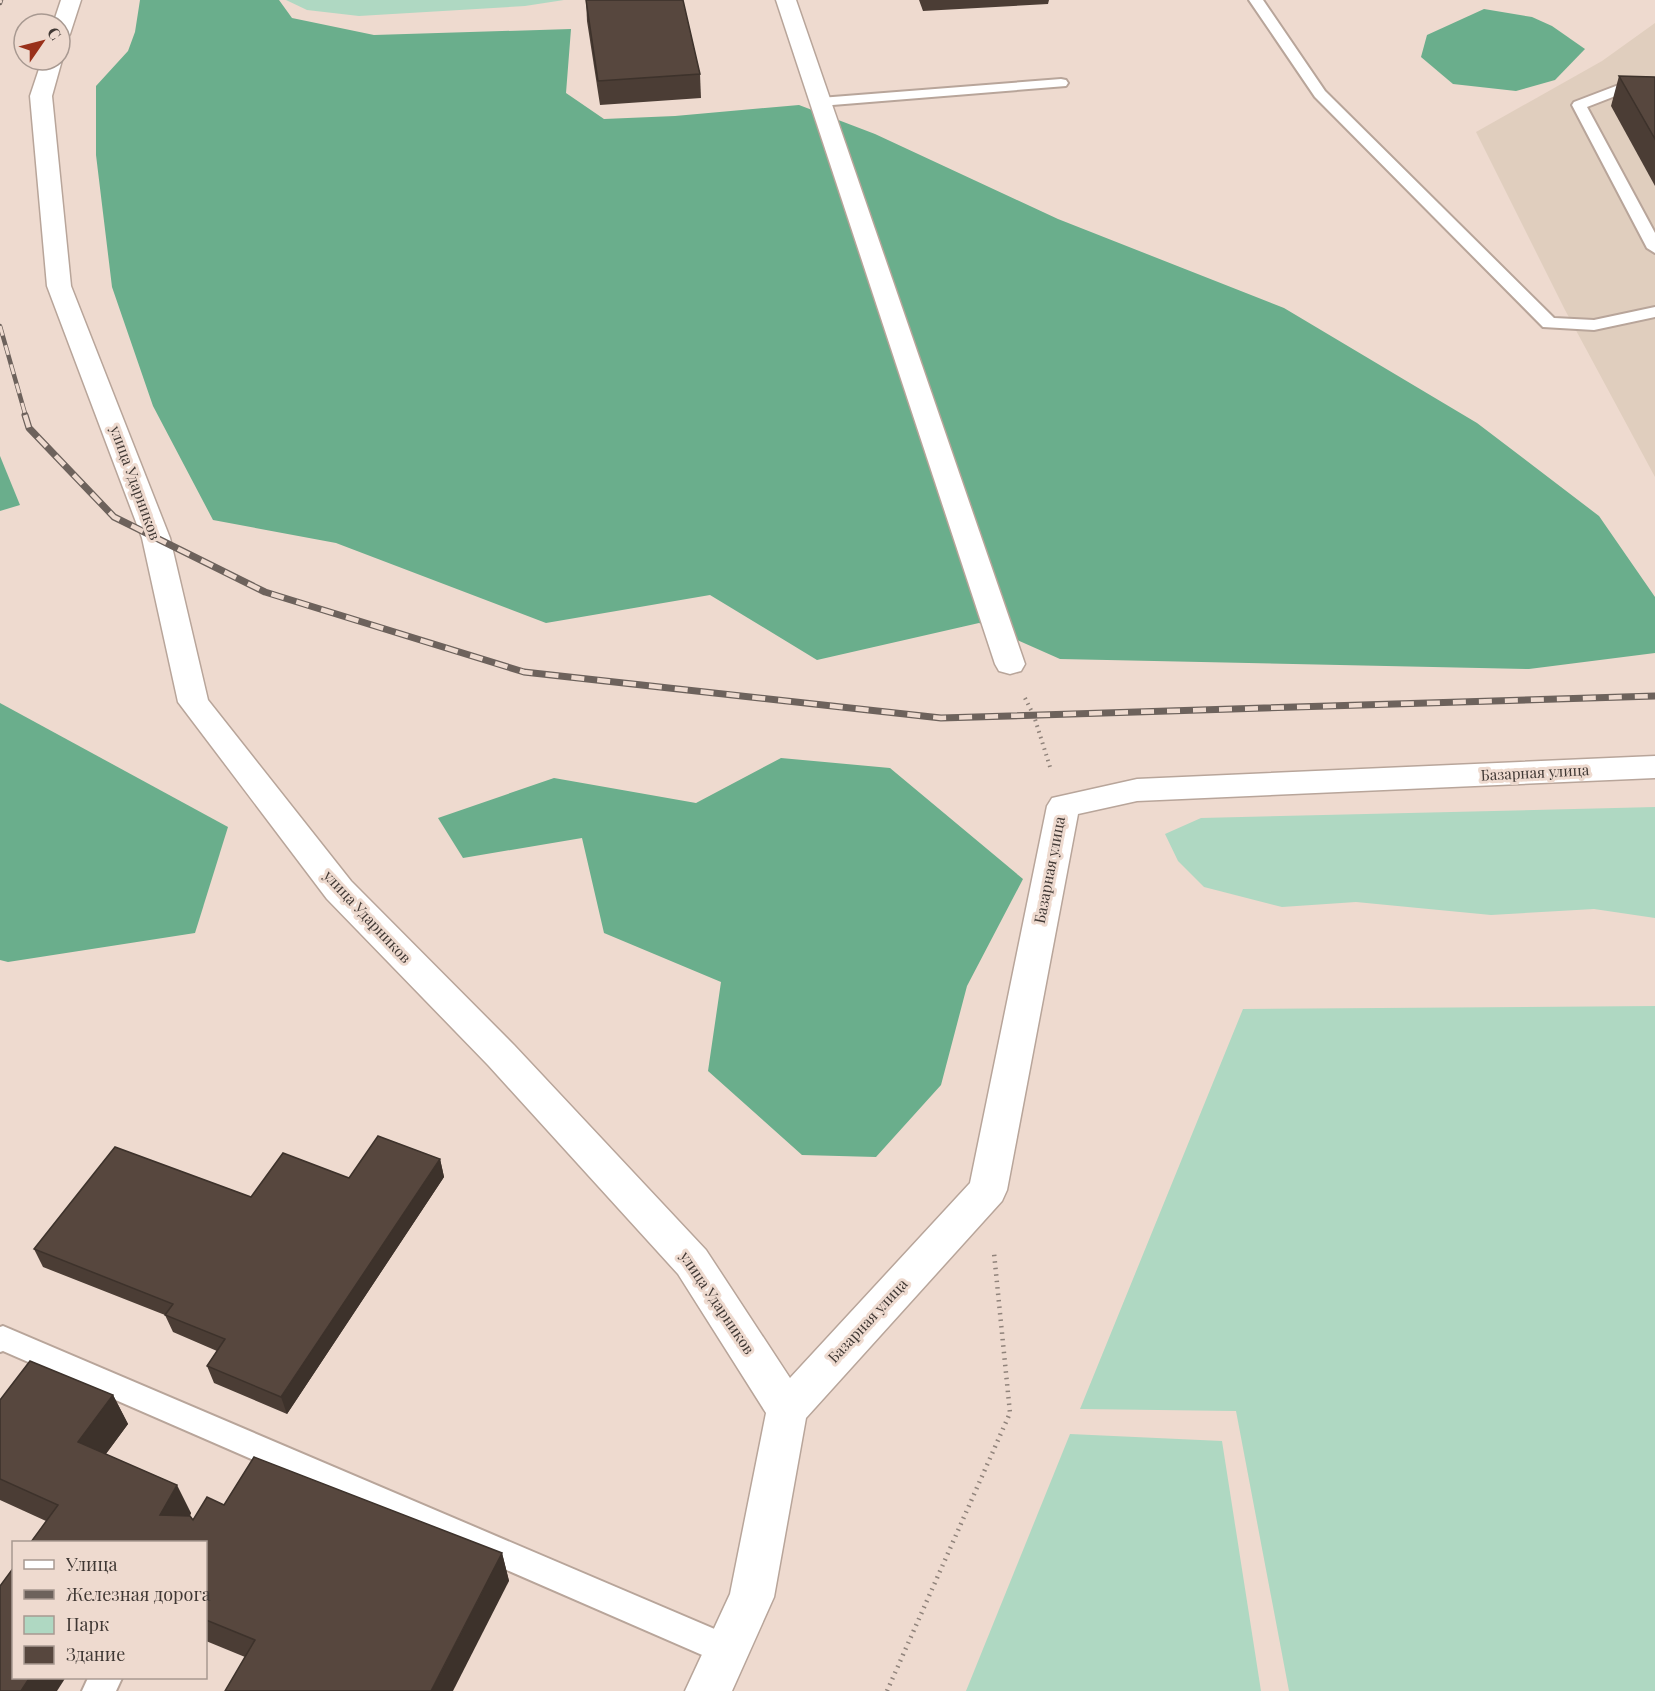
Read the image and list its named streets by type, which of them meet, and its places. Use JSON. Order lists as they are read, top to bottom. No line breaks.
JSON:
{"streets":{"street":["улица Ударников","Базарная улица"]},"crossings":[["улица Ударников","Базарная улица"]],"legend":["Улица","Железная дорога","Парк","Здание"],"north":"top right"}
